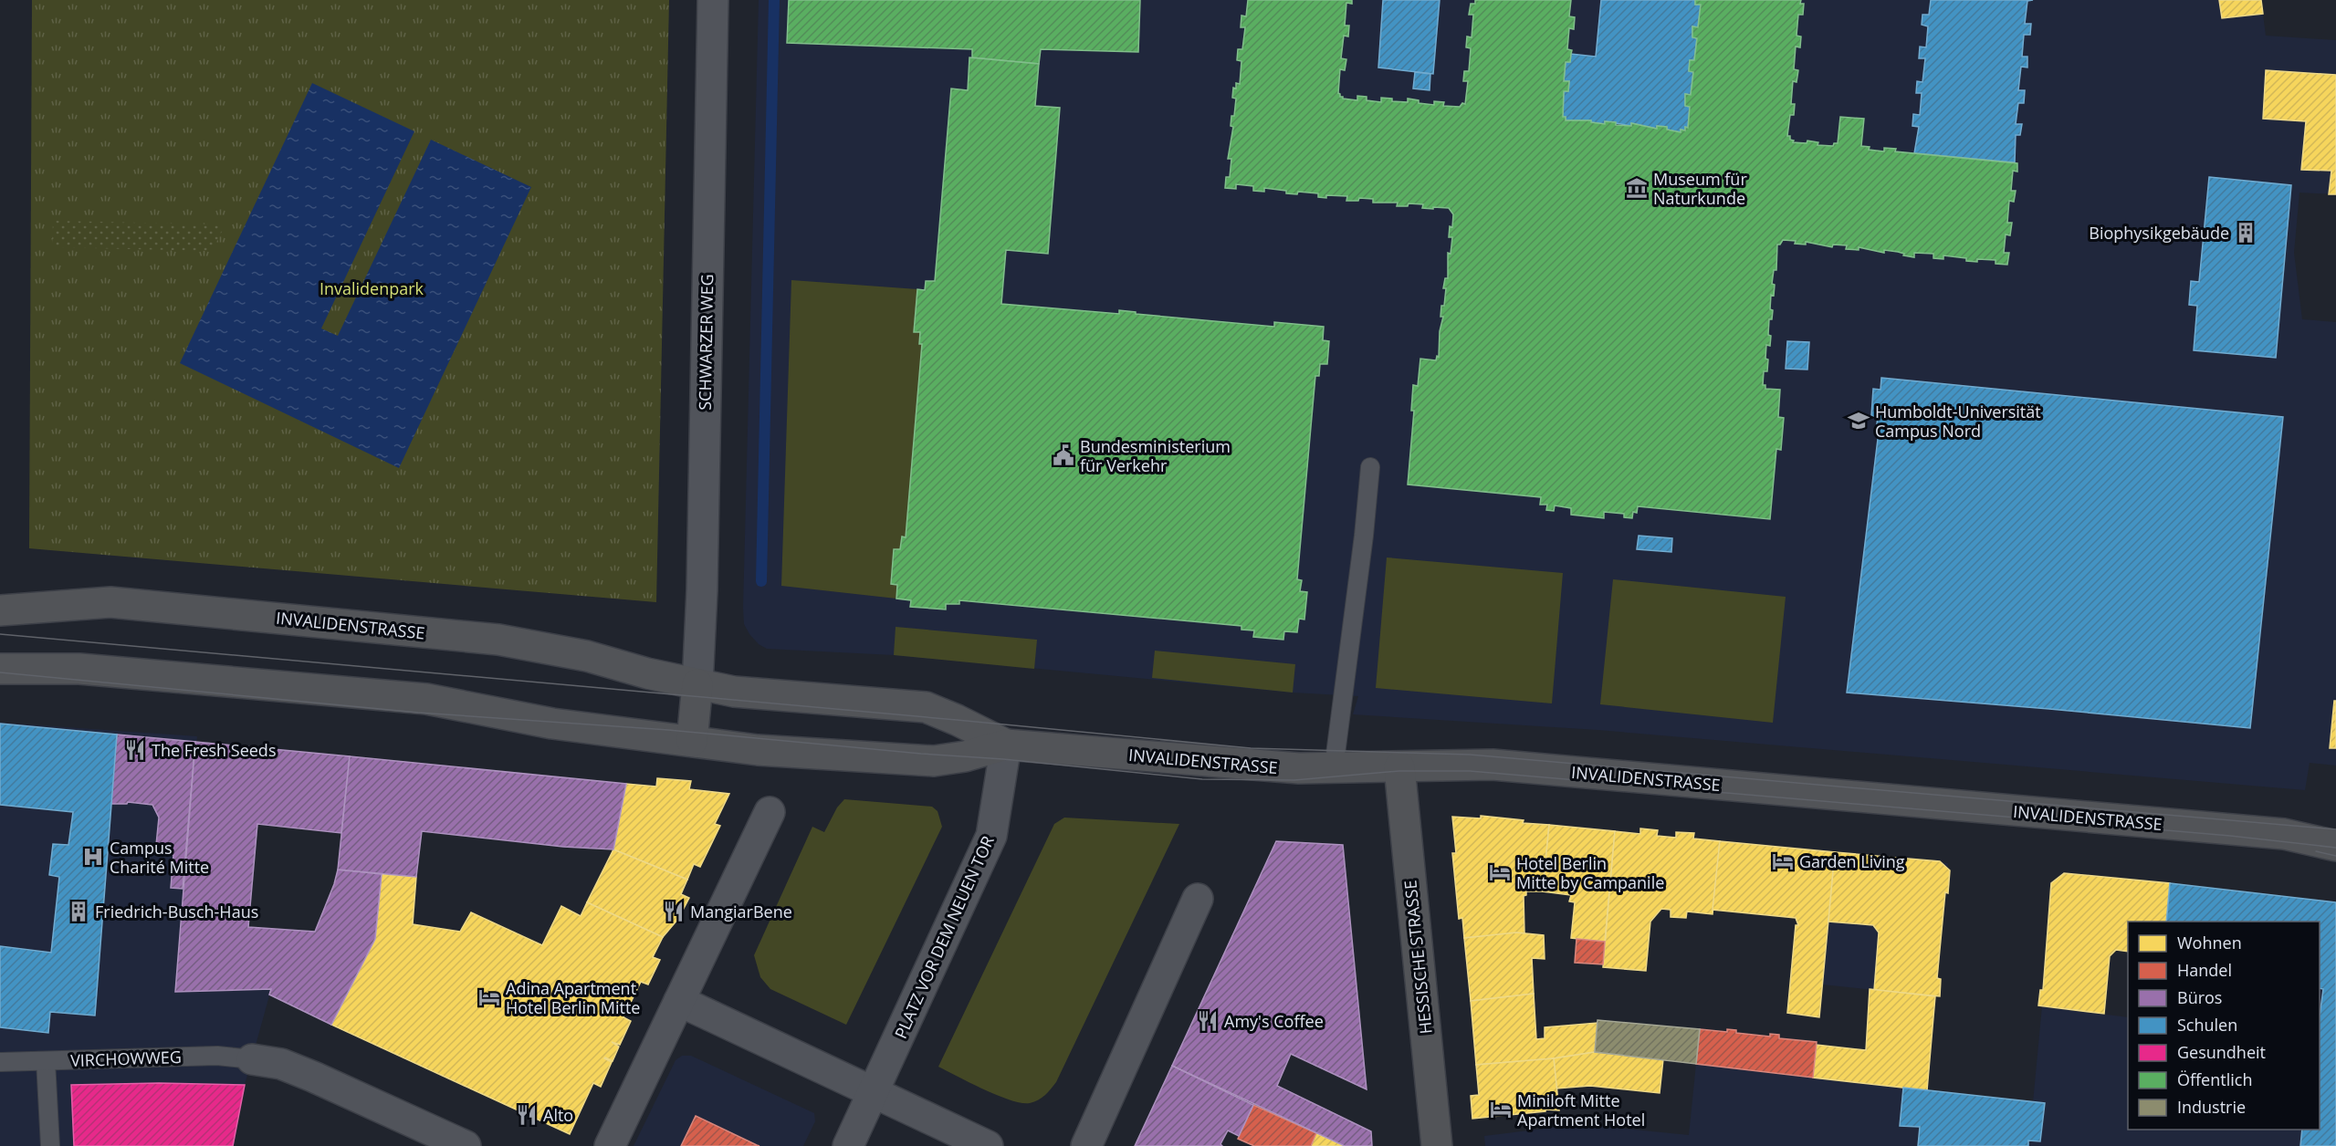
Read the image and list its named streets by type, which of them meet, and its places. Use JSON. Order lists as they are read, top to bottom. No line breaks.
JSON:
{"streets":{"main road":["INVALIDENSTRASSE","HESSISCHE STRASSE"],"street":["SCHWARZER WEG","PLATZ VOR DEM NEUEN TOR"],"lane":["VIRCHOWWEG"]},"crossings":[["SCHWARZER WEG","INVALIDENSTRASSE"],["INVALIDENSTRASSE","PLATZ VOR DEM NEUEN TOR"],["INVALIDENSTRASSE","HESSISCHE STRASSE"]],"parks":["Invalidenpark"],"places":{"museum":["Museum für Naturkunde"],"building":["Biophysikgebäude","Friedrich-Busch-Haus"],"school or university":["Humboldt-Universität Campus Nord"],"public building":["Bundesministerium für Verkehr"],"restaurant":["The Fresh Seeds","MangiarBene","Amy's Coffee","Alto"],"hospital":["Campus Charité Mitte"],"hotel":["Garden Living","Hotel Berlin Mitte by Campanile","Adina Apartment Hotel Berlin Mitte","Miniloft Mitte Apartment Hotel"]},"legend":["Wohnen","Handel","Büros","Schulen","Gesundheit","Öffentlich","Industrie"]}
